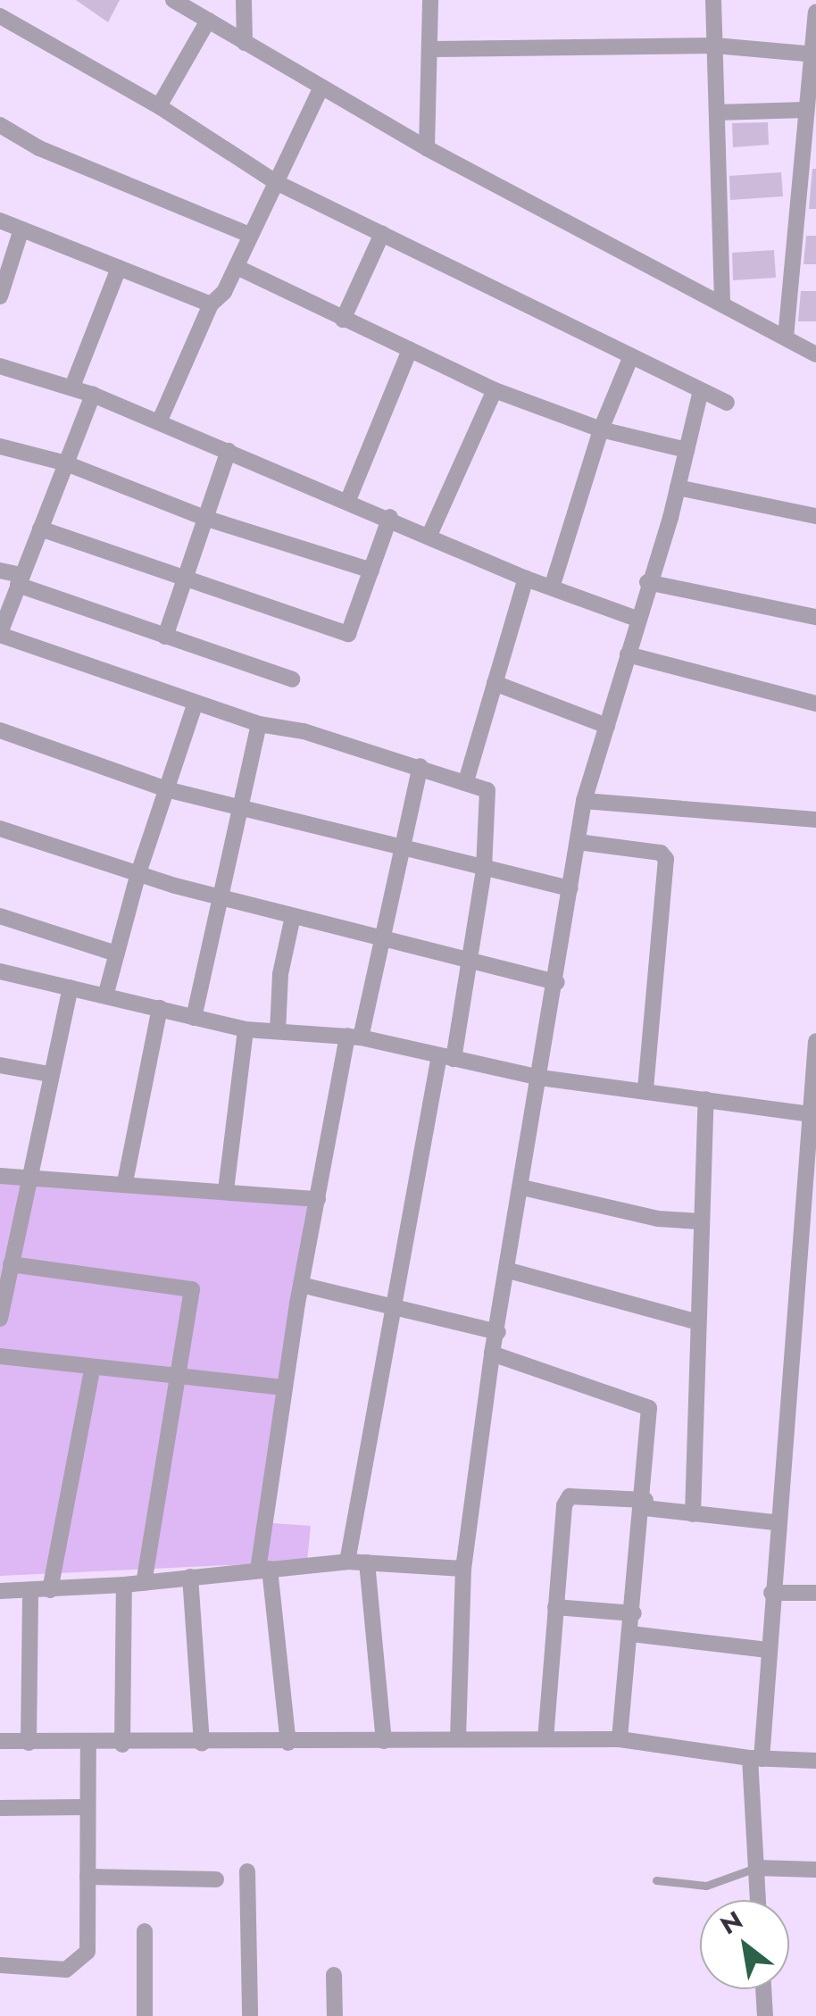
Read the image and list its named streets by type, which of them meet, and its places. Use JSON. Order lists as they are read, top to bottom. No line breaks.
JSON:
{"north":"top left"}
